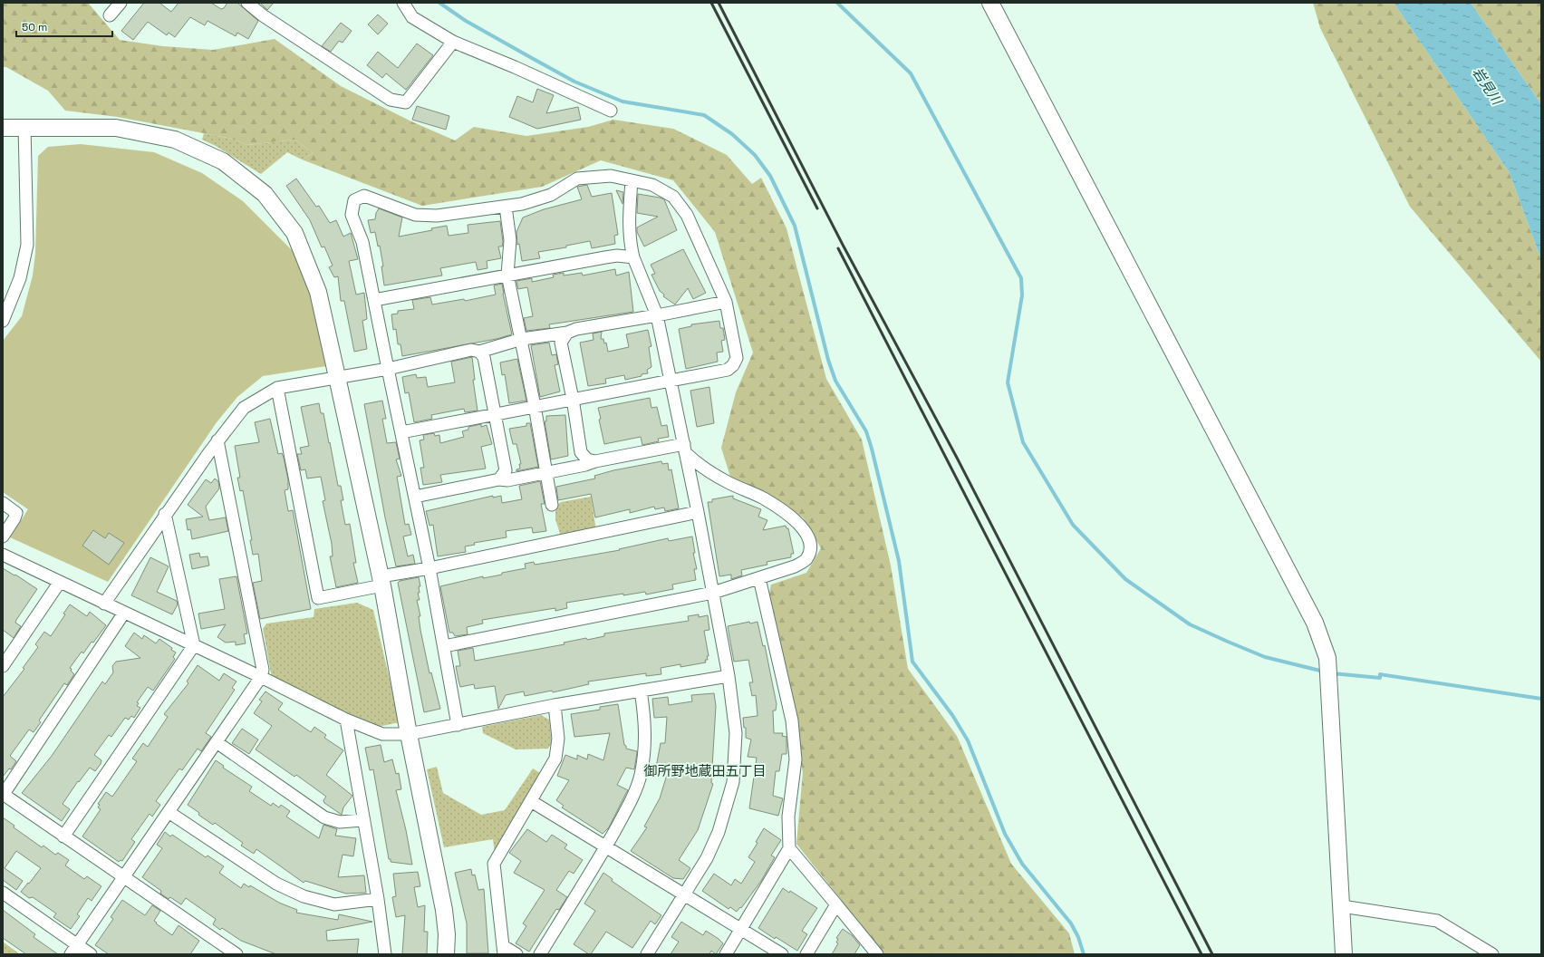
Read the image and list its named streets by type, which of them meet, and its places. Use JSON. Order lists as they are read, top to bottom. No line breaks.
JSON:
{"districts":["御所野地蔵田五丁目"],"water":["岩見川"],"scale_bar":"50 m"}
